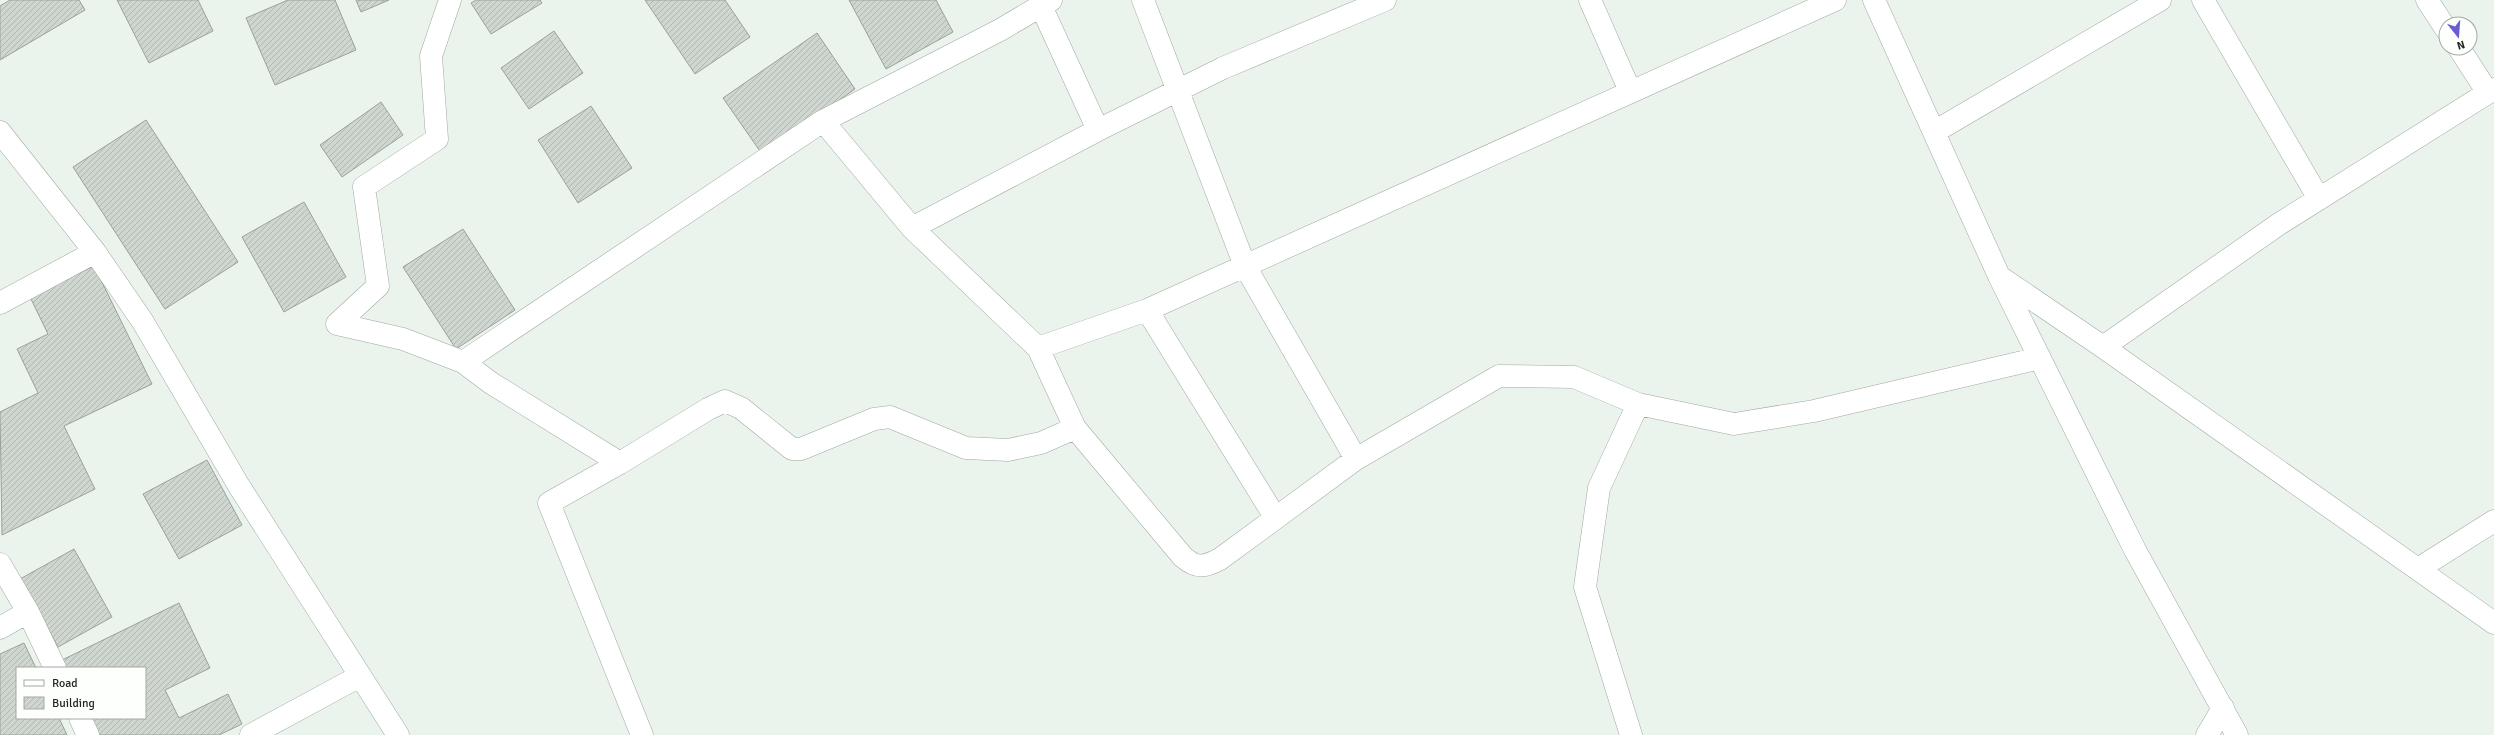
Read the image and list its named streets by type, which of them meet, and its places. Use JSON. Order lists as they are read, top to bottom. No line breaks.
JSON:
{"legend":["Road","Building"],"north":"bottom"}
